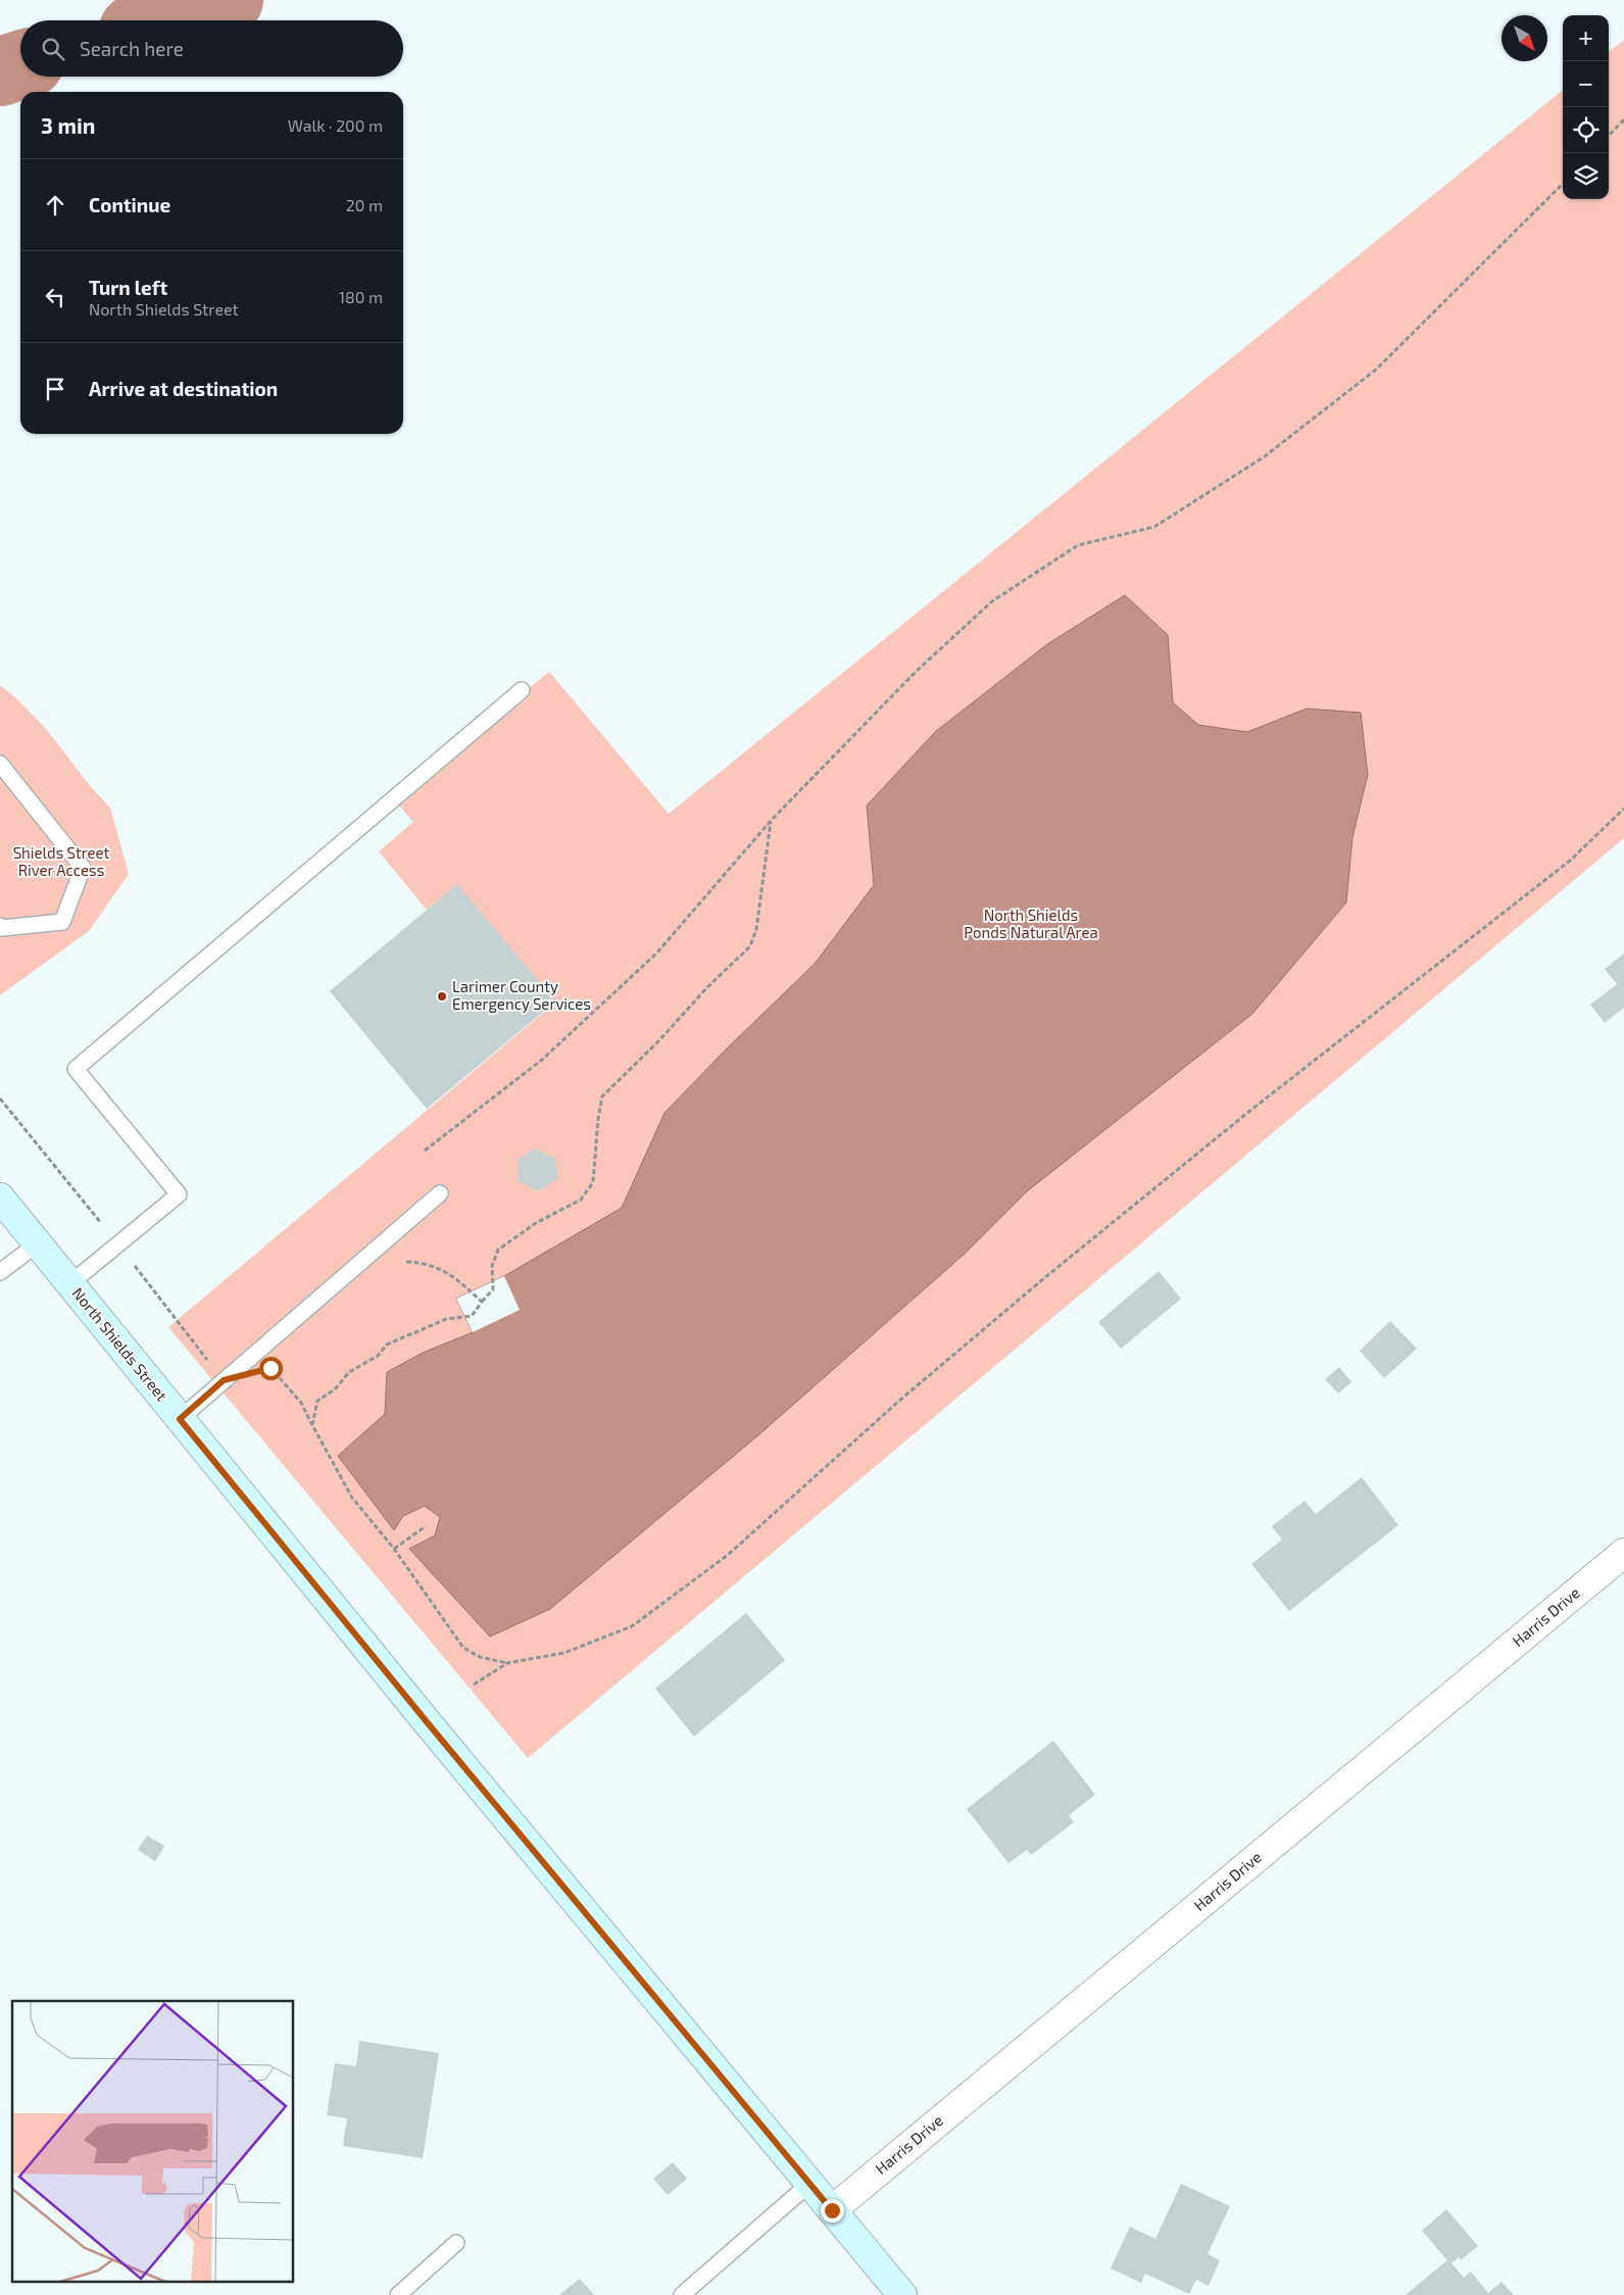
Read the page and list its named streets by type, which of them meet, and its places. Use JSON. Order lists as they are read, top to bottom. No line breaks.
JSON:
{"streets":{"main road":["North Shields Street"],"street":["Harris Drive"]},"crossings":[["North Shields Street","Harris Drive"]],"parks":["Shields Street River Access","North Shields Ponds Natural Area"],"places":["Larimer County Emergency Services"],"north":"bottom right","page":{"map_buttons":["+","−"],"search":"Search here","heading":["3 min","Walk · 200 m"],"list":[["Continue","20 m"],["Turn left","North Shields Street","180 m"],"Arrive at destination"]}}
